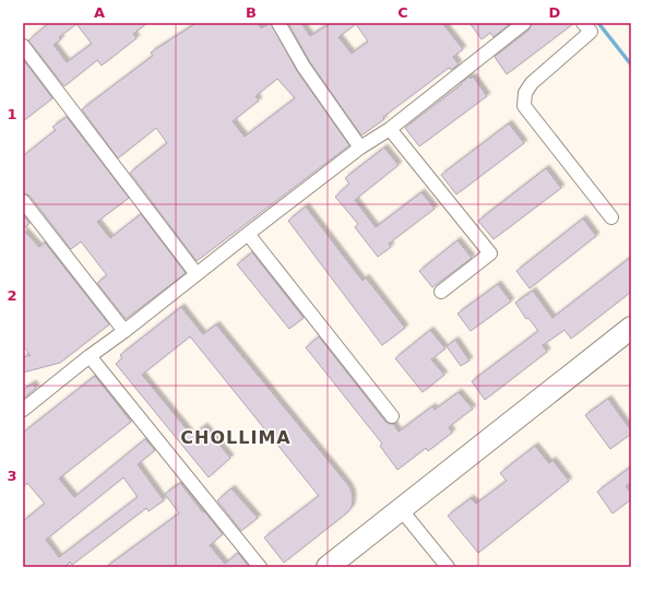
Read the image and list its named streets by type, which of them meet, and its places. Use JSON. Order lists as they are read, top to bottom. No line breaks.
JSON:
{"districts":["CHOLLIMA"],"grid":{"columns":["A","B","C","D"],"rows":["1","2","3"]}}
